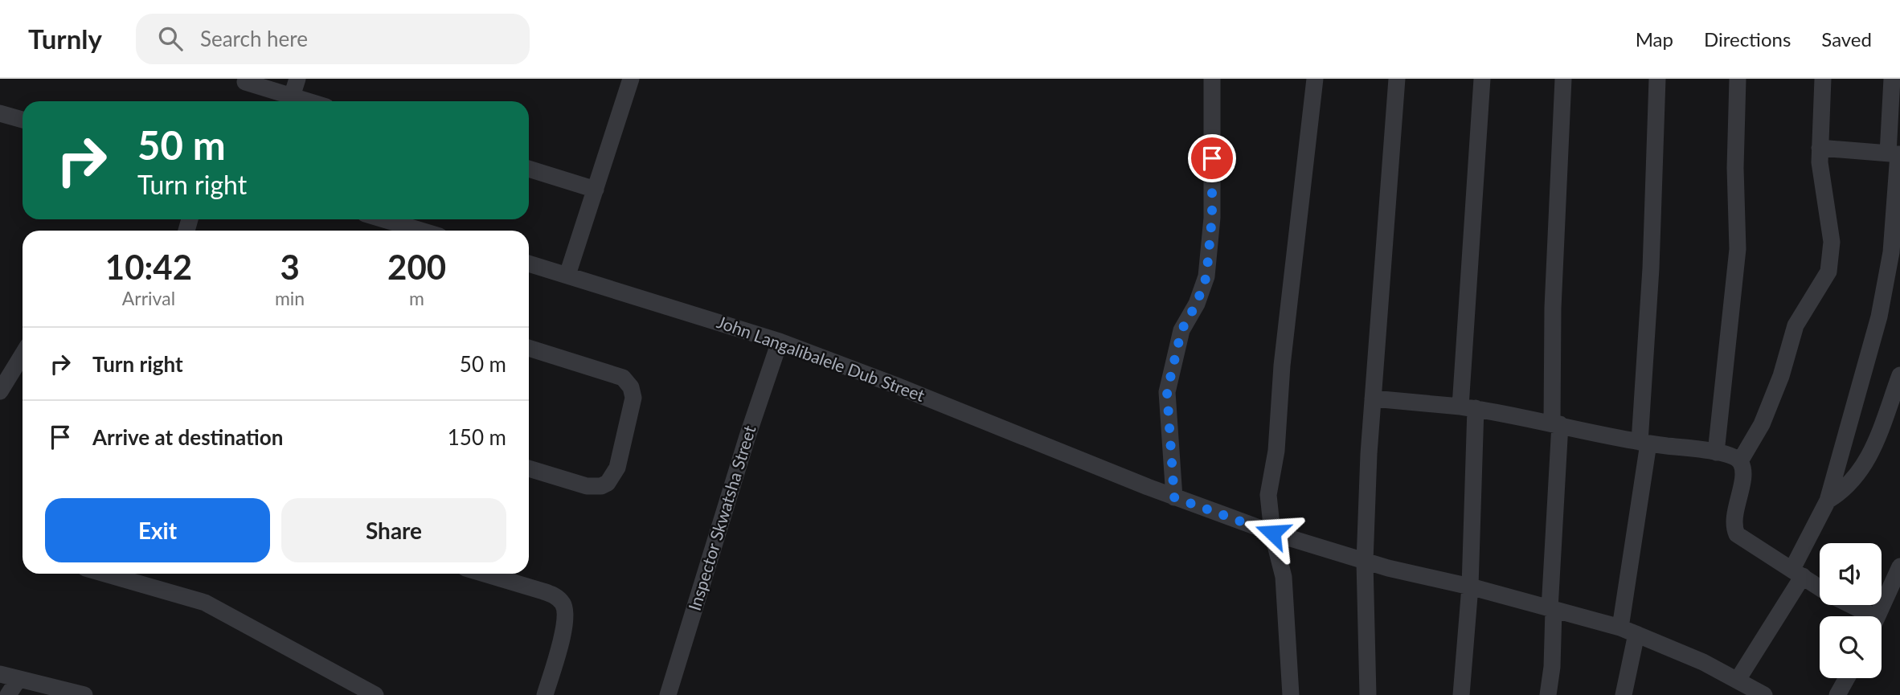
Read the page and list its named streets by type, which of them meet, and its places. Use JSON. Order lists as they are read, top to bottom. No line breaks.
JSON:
{"streets":{"street":["John Langalibalele Dub Street","Inspector Skwatsha Street"]},"crossings":[["John Langalibalele Dub Street","Inspector Skwatsha Street"]],"page":{"header":"Turnly","search":"Search here","nav":["Map","Directions","Saved"],"turn":["50 m","Turn right"],"eta":["10:42","Arrival","3","min","200","m"],"list":[{"name":"Turn right","value":"50 m"},{"name":"Arrive at destination","value":"150 m"}],"buttons":["Exit","Share"]}}
